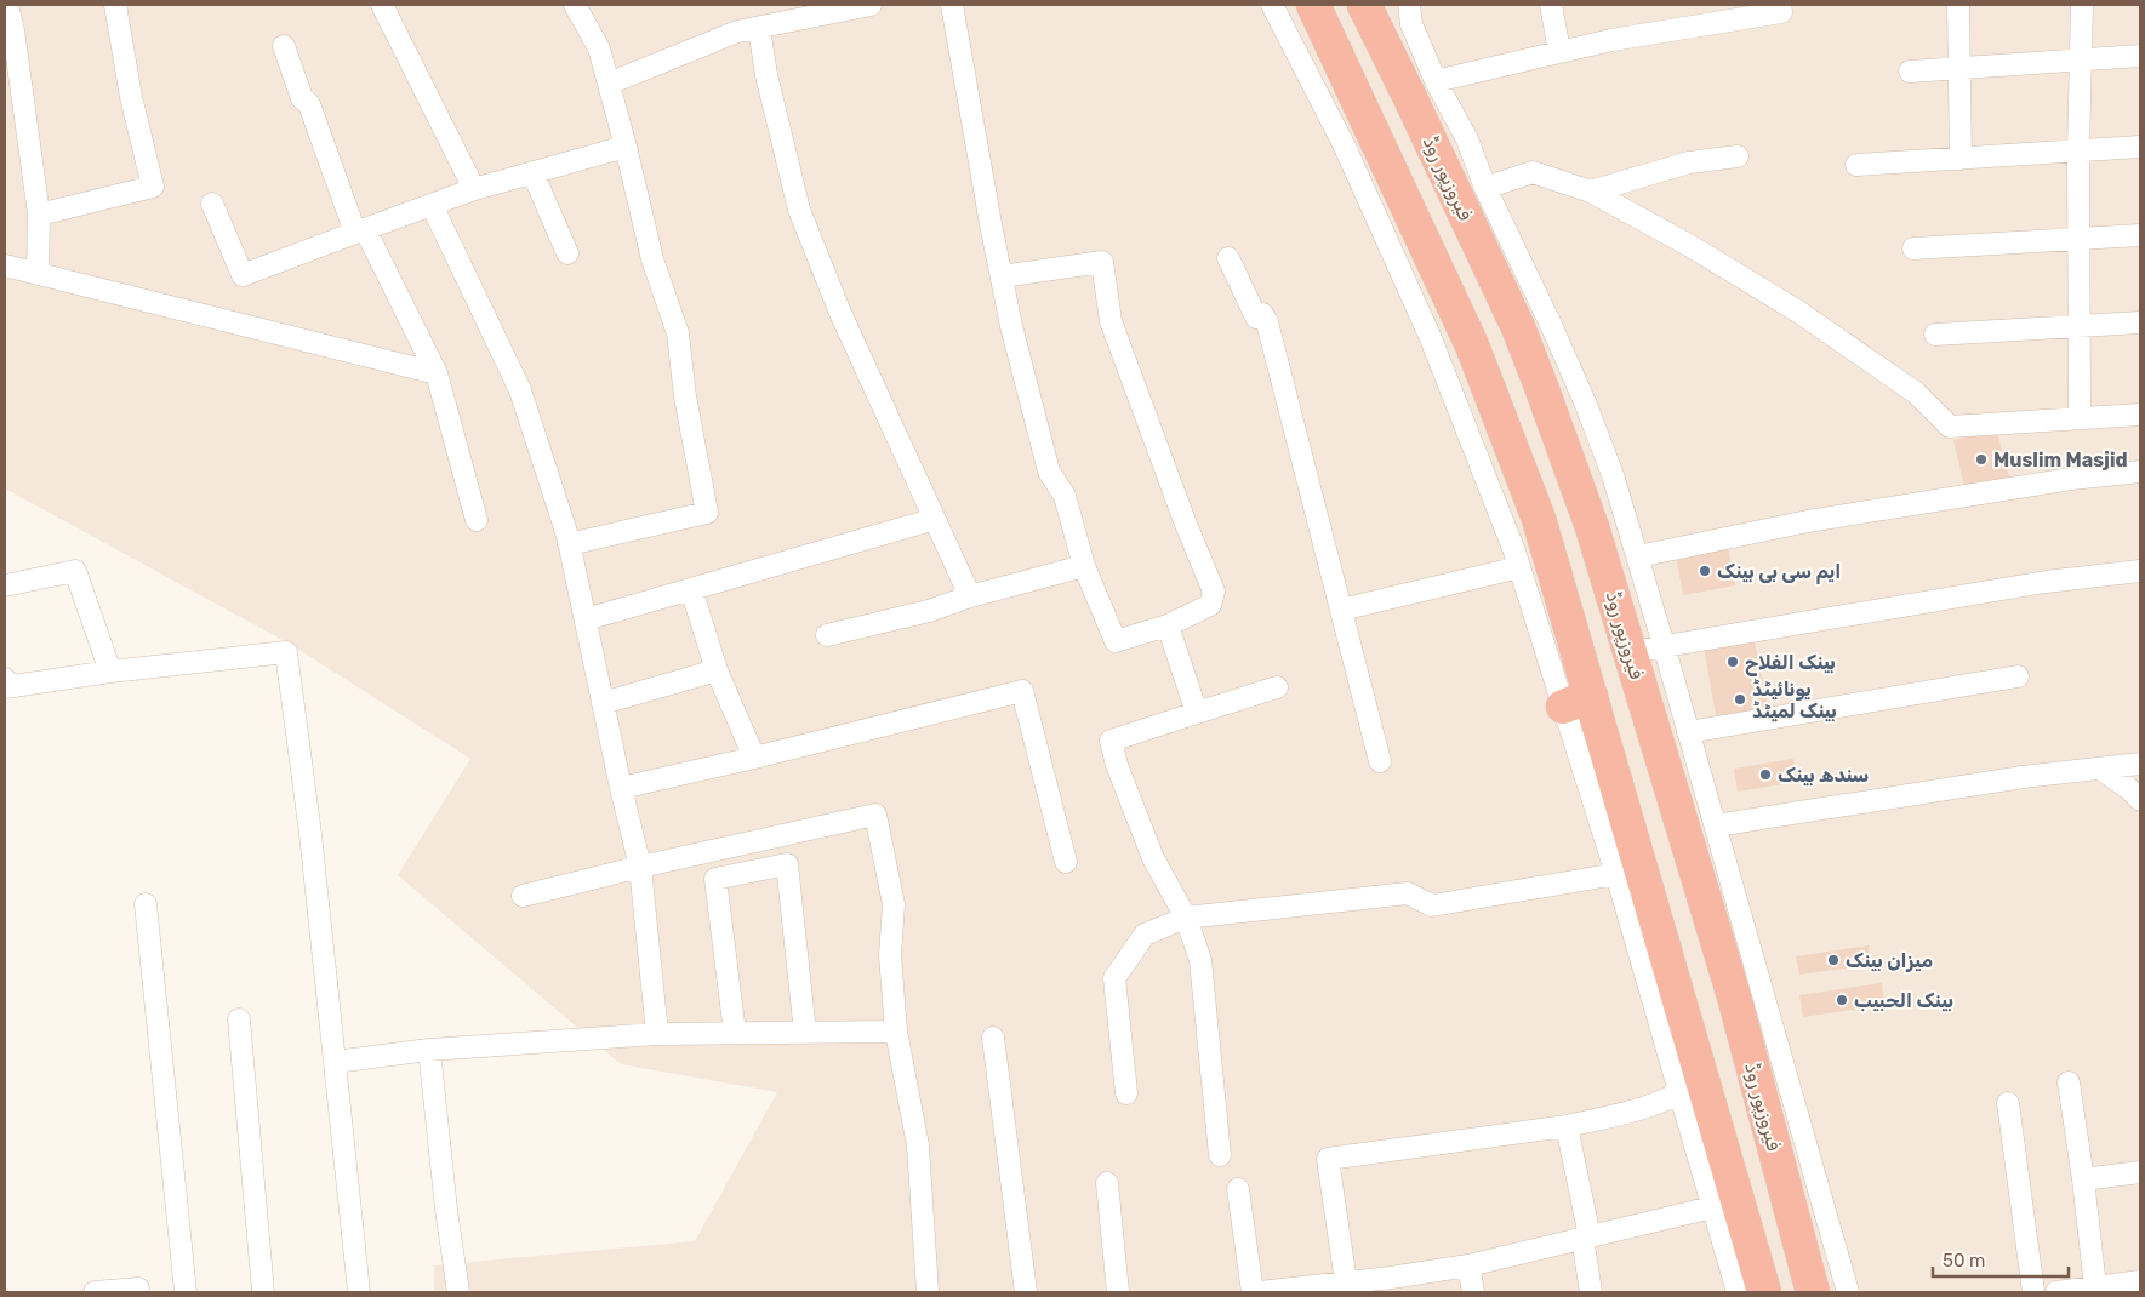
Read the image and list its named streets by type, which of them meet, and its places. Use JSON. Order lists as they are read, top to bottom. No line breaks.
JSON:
{"streets":{"highway":["فیروزپور روڈ"]},"places":["Muslim Masjid","ایم سی بی بینک","بینک الفلاح","یونائیٹڈ بینک لمیٹڈ","سندھ بینک","میزان بینک","بينک الحبيب"],"scale_bar":"50 m"}
